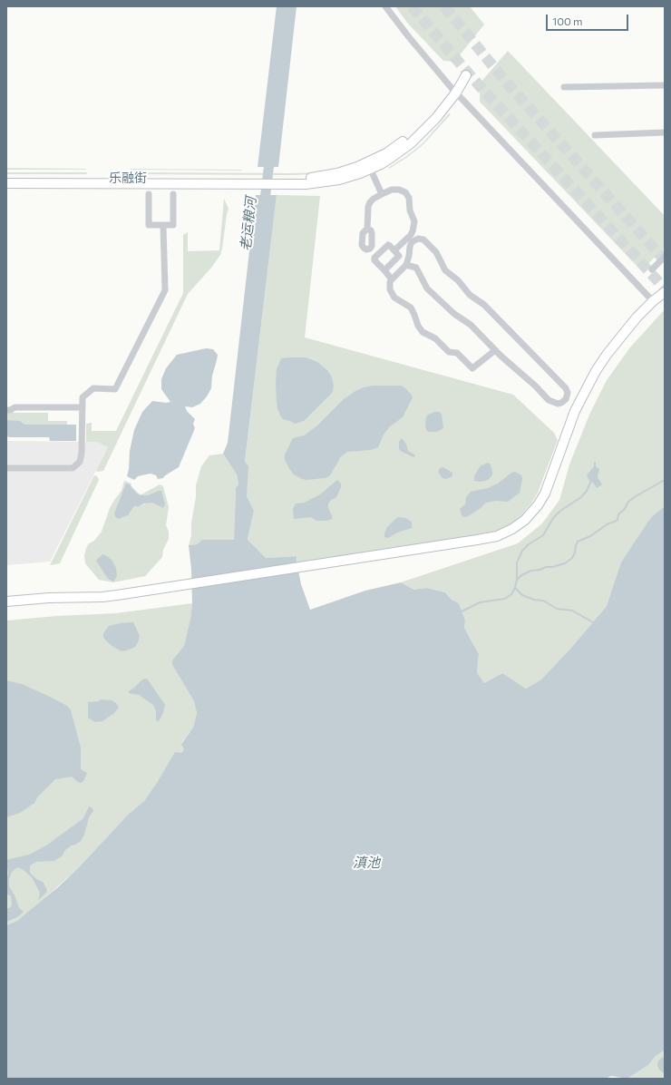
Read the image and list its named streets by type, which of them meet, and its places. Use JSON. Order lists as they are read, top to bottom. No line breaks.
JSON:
{"streets":{"street":["乐融街"]},"water":["老运粮河","滇池"],"scale_bar":"100 m"}
